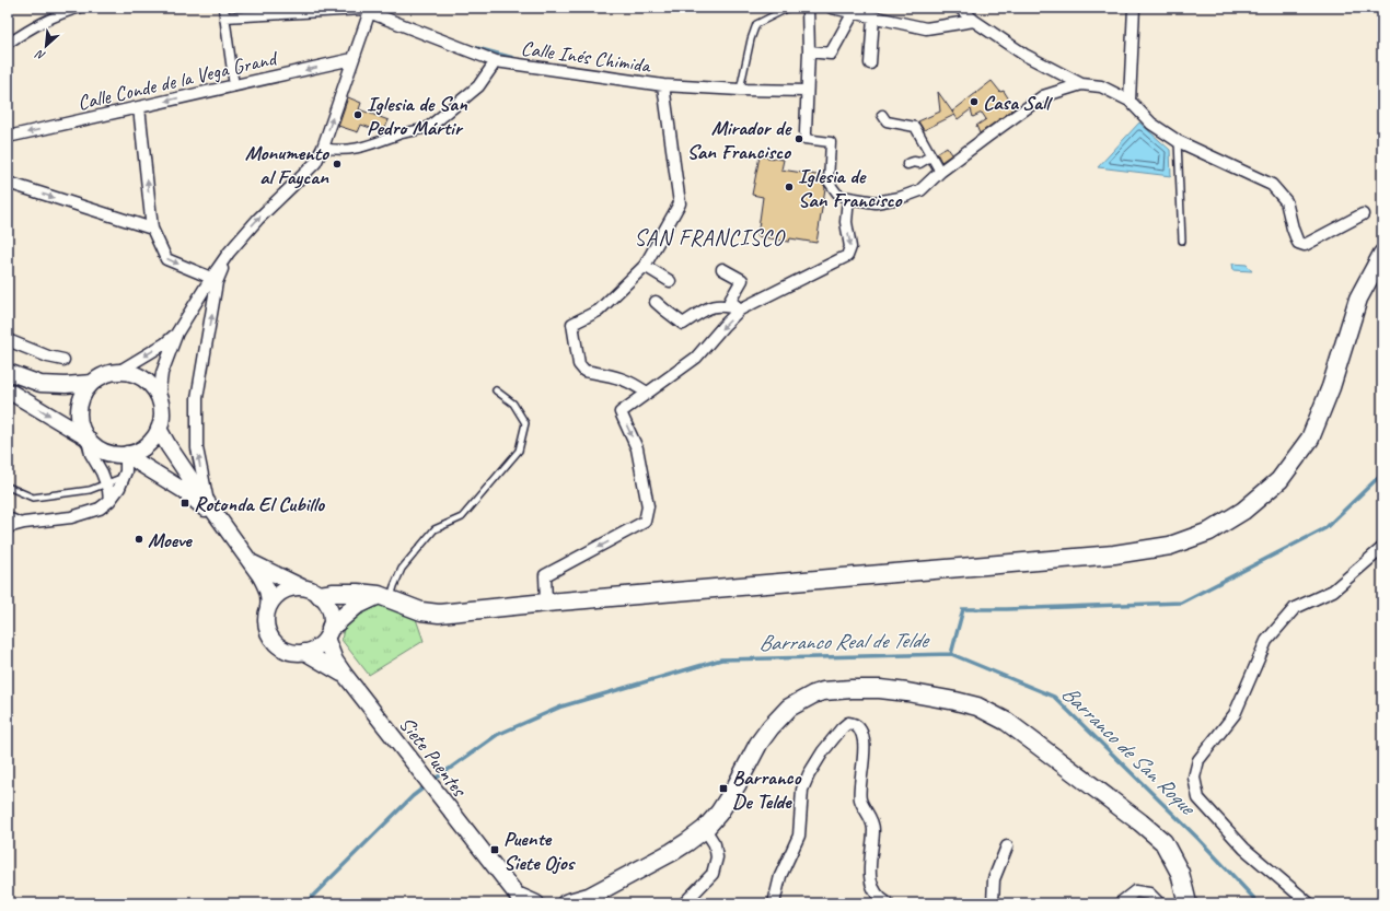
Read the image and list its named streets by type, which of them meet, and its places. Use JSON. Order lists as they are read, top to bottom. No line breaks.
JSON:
{"streets":{"main road":["Siete Puentes"],"street":["Calle Inés Chimida","Calle Conde de la Vega Grand"]},"districts":["SAN FRANCISCO"],"water":["Barranco Real de Telde","Barranco de San Roque"],"places":{"other":["Casa Sall","Iglesia de San Pedro Mártir","Mirador de San Francisco","Monumento al Faycan","Iglesia de San Francisco","Moeve"],"transit":["Rotonda El Cubillo","Barranco De Telde","Puente Siete Ojos"]},"north":"bottom left"}
